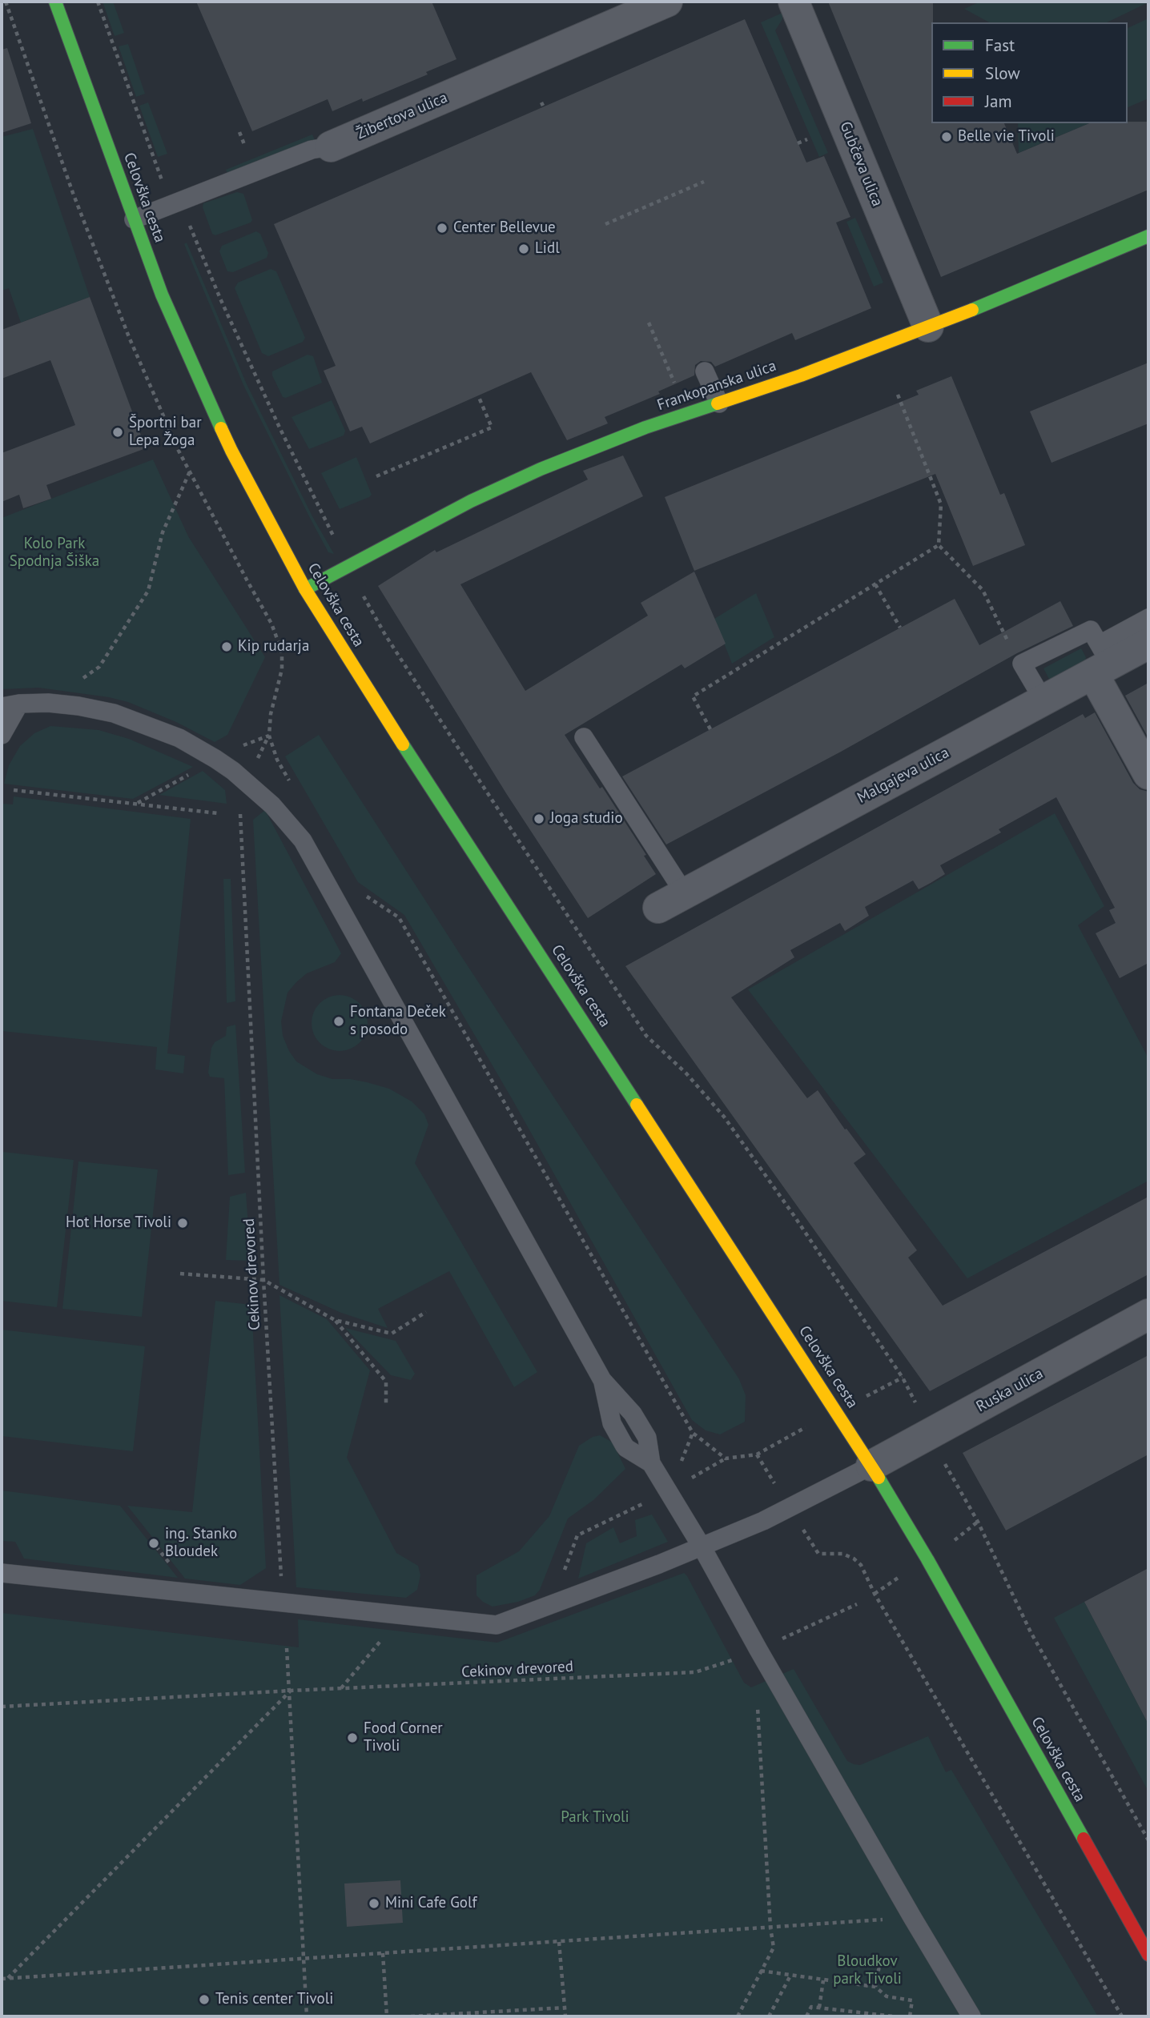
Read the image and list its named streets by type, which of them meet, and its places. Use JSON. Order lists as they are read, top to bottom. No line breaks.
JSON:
{"streets":{"main road":["Celovška cesta","Frankopanska ulica"],"street":["Žibertova ulica","Gubčeva ulica","Malgajeva ulica","Ruska ulica"],"path":["Cekinov drevored"]},"crossings":[["Žibertova ulica","Celovška cesta"],["Gubčeva ulica","Frankopanska ulica"],["Celovška cesta","Frankopanska ulica"],["Celovška cesta","Ruska ulica"]],"parks":["Kolo Park Spodnja Šiška","Park Tivoli","Bloudkov park Tivoli"],"places":["Belle vie Tivoli","Center Bellevue","Lidl","Športni bar Lepa Žoga","Kip rudarja","Joga studio","Fontana Deček s posodo","Hot Horse Tivoli","ing. Stanko Bloudek","Food Corner Tivoli","Mini Cafe Golf","Tenis center Tivoli"],"legend":["Fast","Slow","Jam"]}
